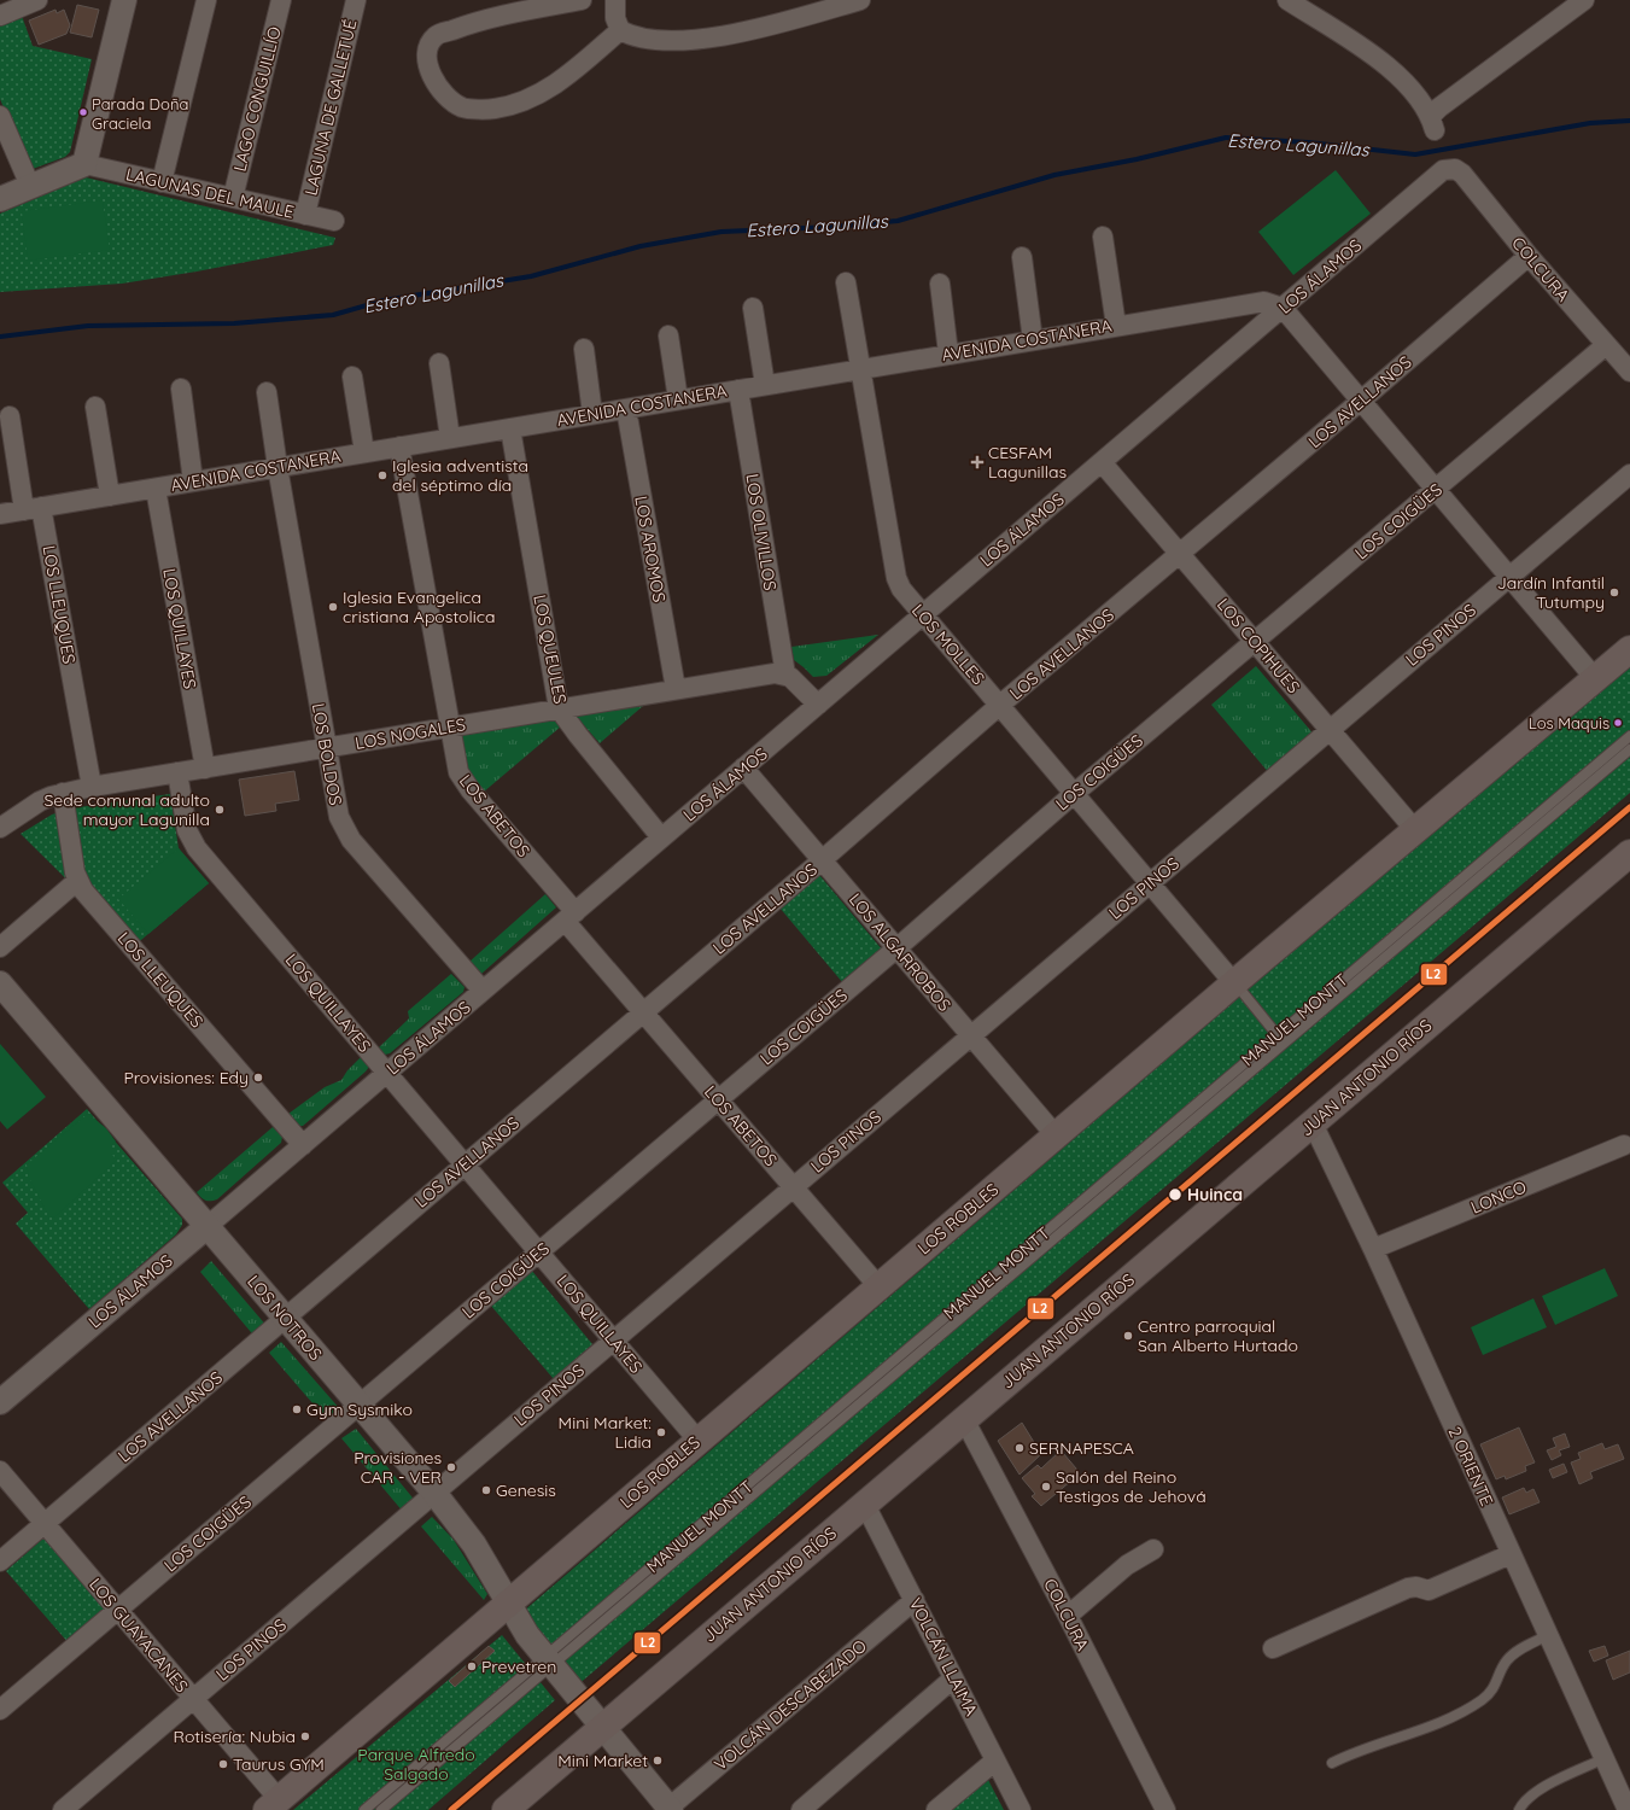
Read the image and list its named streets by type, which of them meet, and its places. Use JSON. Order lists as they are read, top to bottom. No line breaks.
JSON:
{"streets":{"main road":["JUAN ANTONIO RÍOS","LOS ROBLES"],"street":["LAGO CONGUILLÍO","LAGUNA DE GALLETUÉ","LAGUNAS DEL MAULE","COLCURA","LOS ÁLAMOS","AVENIDA COSTANERA","LOS AVELLANOS","LOS COIGÜES","LOS OLIVILLOS","LOS AROMOS","LOS LLEUQUES","LOS QUILLAYES","LOS PINOS","LOS MOLLES","LOS COPIHUES","LOS QUEULES","LOS NOGALES","LOS BOLDOS","LOS ABETOS","LOS ALGARROBOS","LONCO","LOS NOTROS","2 ORIENTE","LOS GUAYACANES","VOLCÁN LLAIMA","VOLCÁN DESCABEZADO"],"lane":["MANUEL MONTT"]},"crossings":[["LAGO CONGUILLÍO","LAGUNAS DEL MAULE"],["LAGUNA DE GALLETUÉ","LAGUNAS DEL MAULE"],["COLCURA","LOS ÁLAMOS"],["COLCURA","LOS AVELLANOS"],["COLCURA","LOS COIGÜES"],["COLCURA","JUAN ANTONIO RÍOS"],["LOS ÁLAMOS","AVENIDA COSTANERA"],["LOS ÁLAMOS","LOS LLEUQUES"],["LOS ÁLAMOS","LOS QUILLAYES"],["LOS ÁLAMOS","LOS MOLLES"],["LOS ÁLAMOS","LOS COPIHUES"],["LOS ÁLAMOS","LOS QUEULES"],["LOS ÁLAMOS","LOS BOLDOS"],["LOS ÁLAMOS","LOS ABETOS"],["LOS ÁLAMOS","LOS ALGARROBOS"],["LOS ÁLAMOS","LOS NOTROS"],["AVENIDA COSTANERA","LOS OLIVILLOS"],["AVENIDA COSTANERA","LOS AROMOS"],["AVENIDA COSTANERA","LOS LLEUQUES"],["AVENIDA COSTANERA","LOS QUILLAYES"],["AVENIDA COSTANERA","LOS MOLLES"],["AVENIDA COSTANERA","LOS QUEULES"],["AVENIDA COSTANERA","LOS BOLDOS"],["AVENIDA COSTANERA","LOS ABETOS"],["LOS AVELLANOS","LOS QUILLAYES"],["LOS AVELLANOS","LOS MOLLES"],["LOS AVELLANOS","LOS COPIHUES"],["LOS AVELLANOS","LOS ABETOS"],["LOS AVELLANOS","LOS ALGARROBOS"],["LOS AVELLANOS","LOS NOTROS"],["LOS AVELLANOS","LOS GUAYACANES"],["LOS COIGÜES","LOS QUILLAYES"],["LOS COIGÜES","LOS MOLLES"],["LOS COIGÜES","LOS COPIHUES"],["LOS COIGÜES","LOS ABETOS"],["LOS COIGÜES","LOS ALGARROBOS"],["LOS COIGÜES","LOS NOTROS"],["LOS COIGÜES","LOS GUAYACANES"],["LOS OLIVILLOS","LOS NOGALES"],["LOS AROMOS","LOS NOGALES"],["LOS LLEUQUES","LOS NOGALES"],["LOS QUILLAYES","LOS PINOS"],["LOS QUILLAYES","LOS NOGALES"],["LOS QUILLAYES","LOS ROBLES"],["LOS PINOS","LOS MOLLES"],["LOS PINOS","LOS COPIHUES"],["LOS PINOS","LOS ABETOS"],["LOS PINOS","LOS ALGARROBOS"],["LOS PINOS","LOS NOTROS"],["LOS PINOS","LOS GUAYACANES"],["LOS QUEULES","LOS NOGALES"],["LOS NOGALES","LOS BOLDOS"],["LOS NOGALES","LOS ABETOS"],["LOS ABETOS","LOS ROBLES"],["LOS ALGARROBOS","LOS ROBLES"],["MANUEL MONTT","LOS NOTROS"],["JUAN ANTONIO RÍOS","LOS NOTROS"],["JUAN ANTONIO RÍOS","2 ORIENTE"],["JUAN ANTONIO RÍOS","VOLCÁN LLAIMA"],["LONCO","2 ORIENTE"],["LOS ROBLES","LOS NOTROS"],["LOS ROBLES","LOS GUAYACANES"],["LOS NOTROS","VOLCÁN DESCABEZADO"],["VOLCÁN LLAIMA","VOLCÁN DESCABEZADO"]],"water":["Estero Lagunillas"],"parks":["Parque Alfredo Salgado"],"places":{"other":["Parada Doña Graciela","Iglesia adventista del séptimo día","Jardín Infantil Tutumpy","Iglesia Evangelica cristiana Apostolica","Los Maquis","Sede comunal adulto mayor Lagunilla","Provisiones: Edy","Huinca","Centro parroquial San Alberto Hurtado","Gym Sysmiko","Mini Market: Lidia","SERNAPESCA","Provisiones CAR - VER","Salón del Reino Testigos de Jehová","Genesis","Prevetren","Rotisería: Nubia","Mini Market","Taurus GYM"],"health":["CESFAM Lagunillas"]},"lines":["transit line L2"]}
